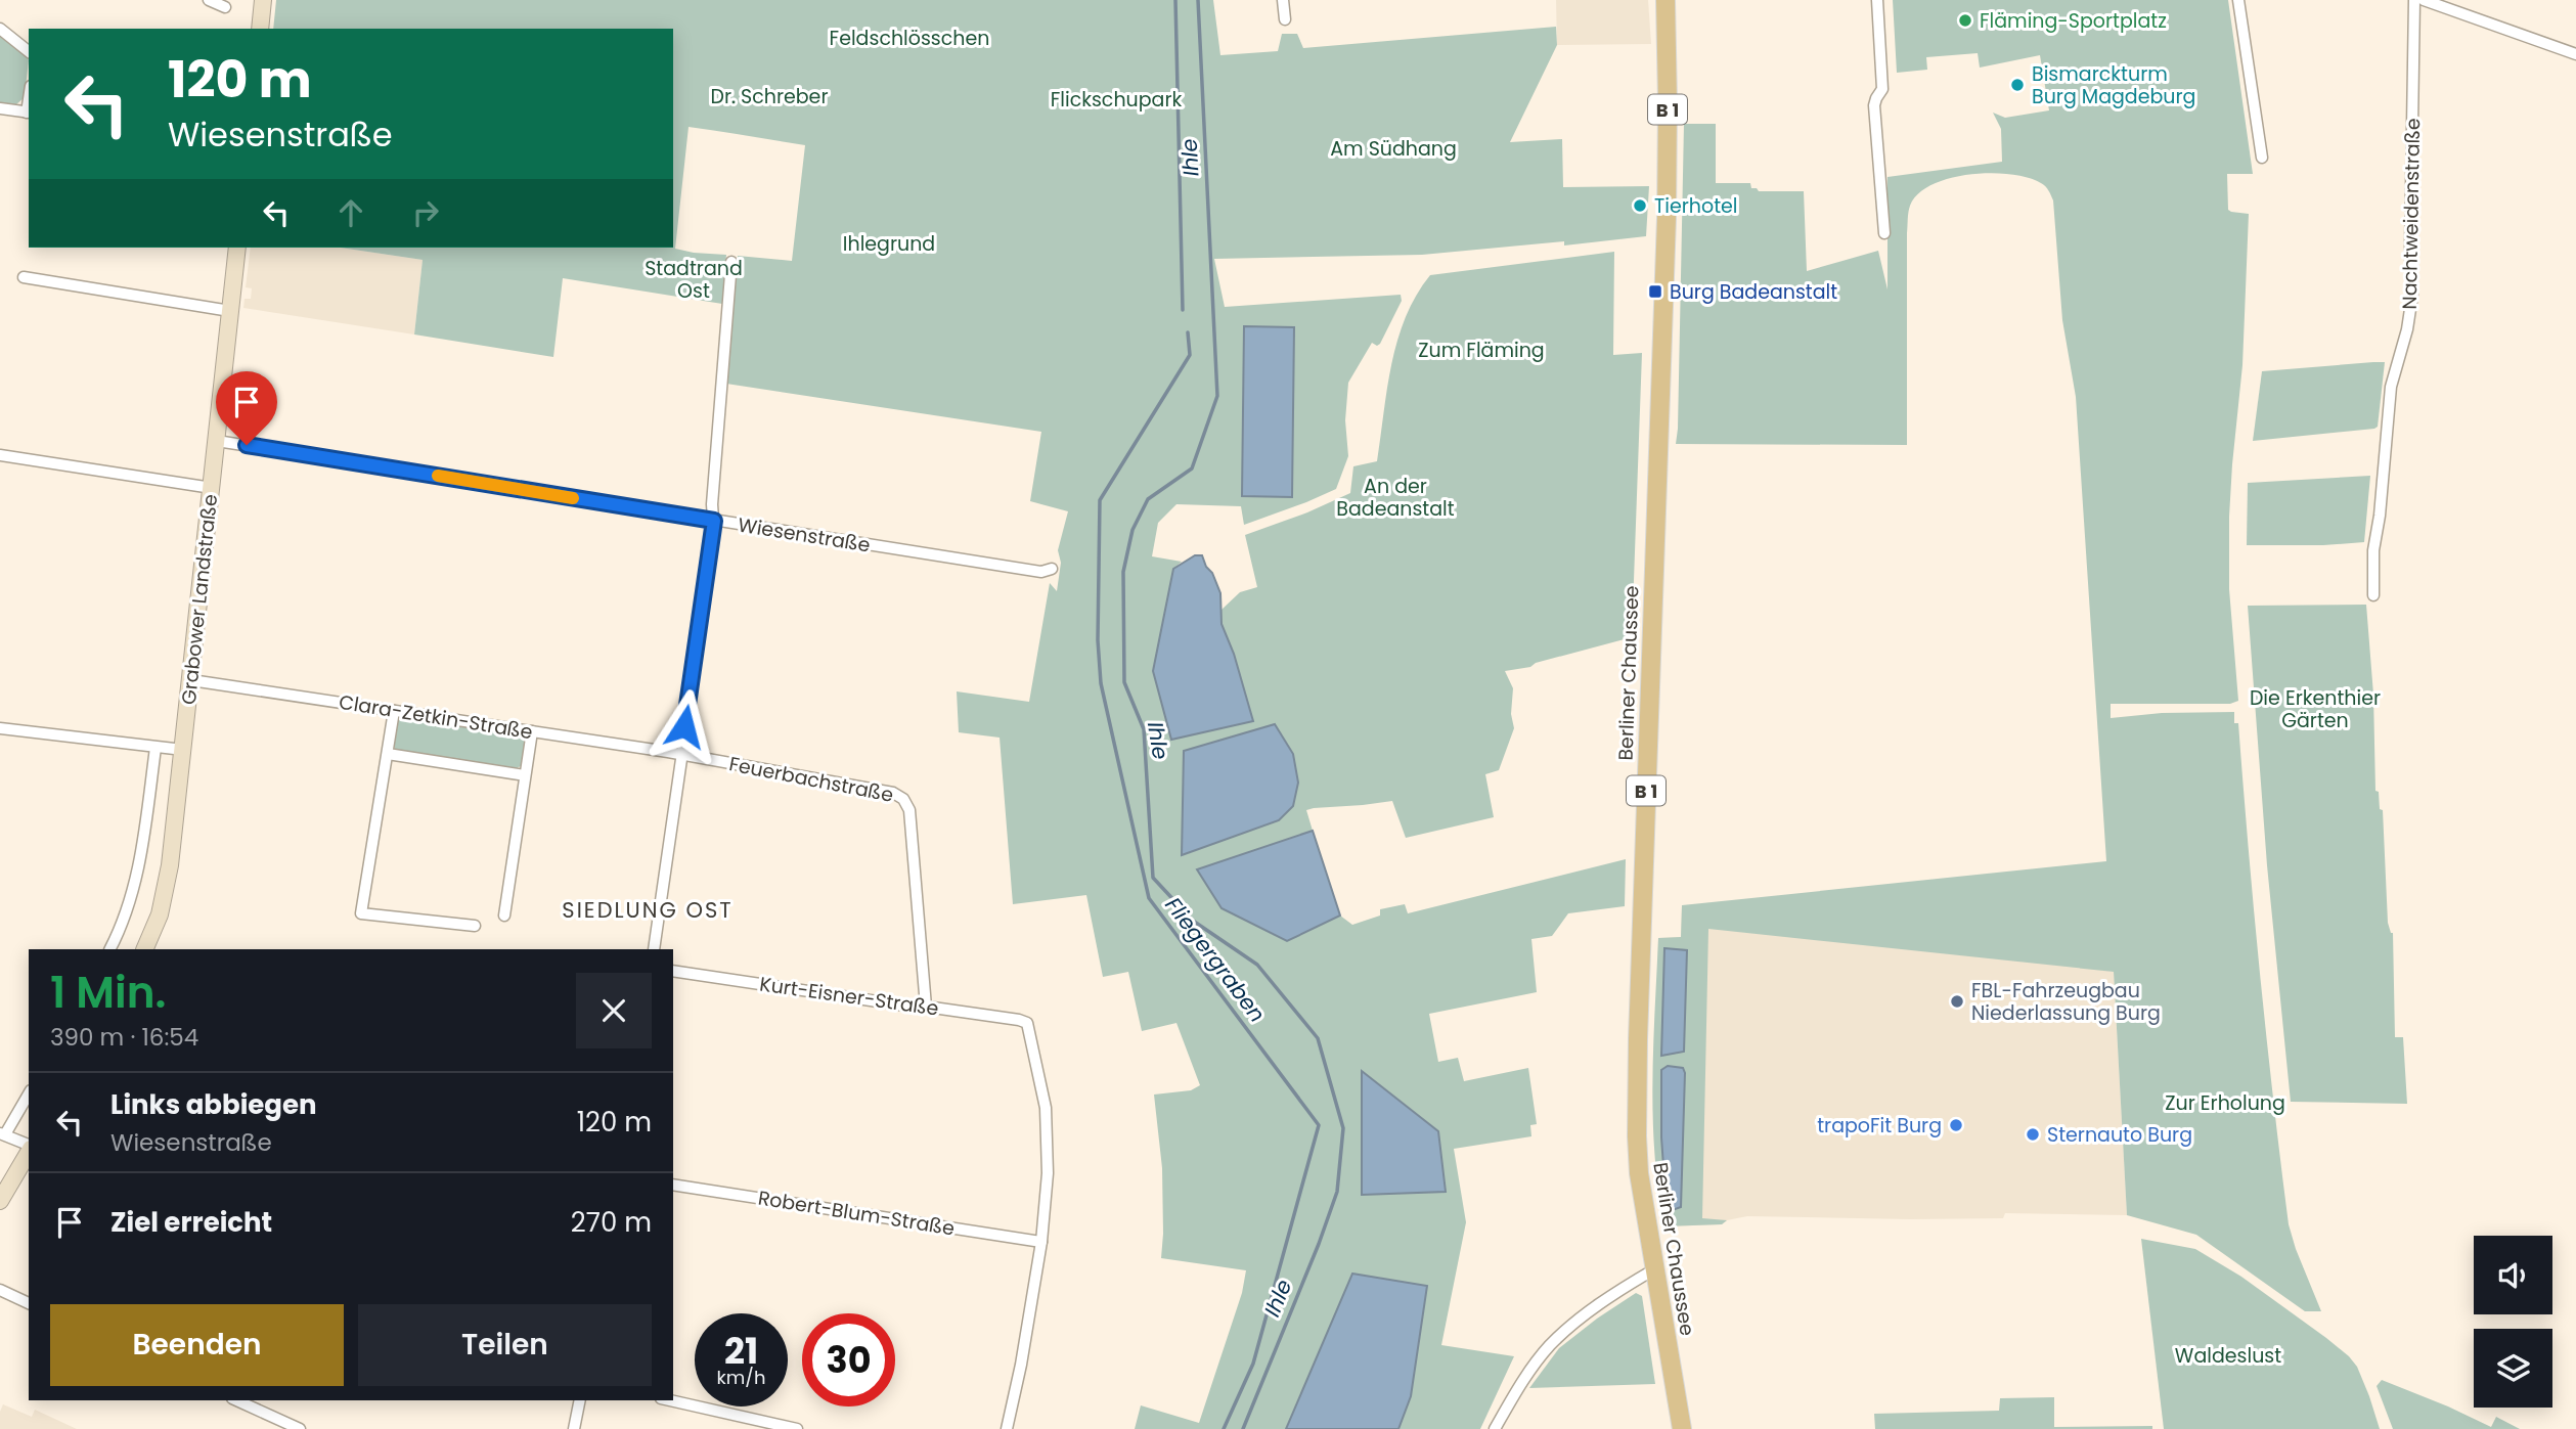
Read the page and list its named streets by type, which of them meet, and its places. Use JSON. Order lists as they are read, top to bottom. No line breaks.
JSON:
{"streets":{"main road":["B 1","Grabower Landstraße","Berliner Chaussee"],"street":["Nachtweidenstraße","Wiesenstraße","Clara-Zetkin-Straße","Feuerbachstraße","Kurt-Eisner-Straße","Robert-Blum-Straße"]},"crossings":[["Wiesenstraße","Grabower Landstraße"],["Grabower Landstraße","Clara-Zetkin-Straße"],["Clara-Zetkin-Straße","Feuerbachstraße"],["Feuerbachstraße","Kurt-Eisner-Straße"],["Kurt-Eisner-Straße","Robert-Blum-Straße"]],"districts":["SIEDLUNG OST"],"water":["Ihle","Fliegergraben"],"parks":["Feldschlösschen","Dr. Schreber","Flickschupark","Am Südhang","Ihlegrund","Stadtrand Ost","Zum Fläming","An der Badeanstalt","Die Erkenthier Gärten","Zur Erholung","Waldeslust"],"places":{"other":["Fläming-Sportplatz","Bismarckturm Burg Magdeburg","Tierhotel","FBL-Fahrzeugbau Niederlassung Burg","trapoFit Burg","Sternauto Burg"],"transit":["Burg Badeanstalt"]},"page":{"turn":["120 m","Wiesenstraße"],"heading":["1 Min.","390 m · 16:54"],"list":[{"name":"Links abbiegen","note":"Wiesenstraße","value":"120 m"},{"name":"Ziel erreicht","value":"270 m"}],"buttons":["Beenden","Teilen"],"speed":"21 km/h","limit":"30"}}
